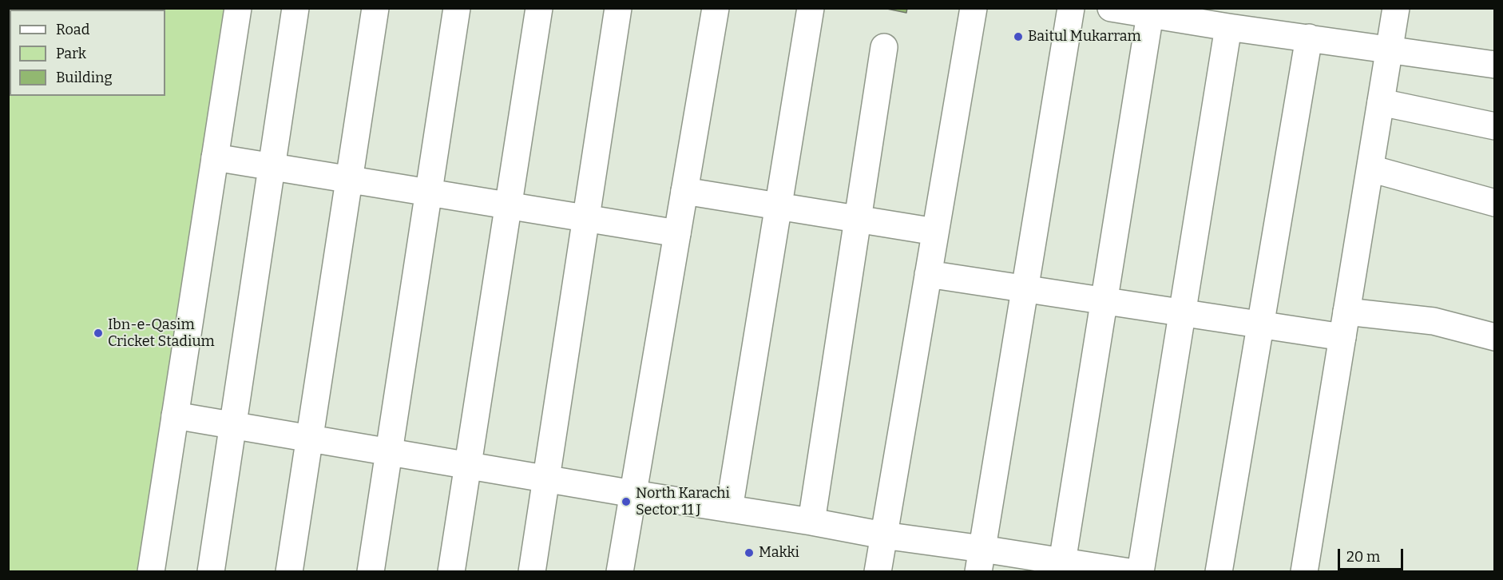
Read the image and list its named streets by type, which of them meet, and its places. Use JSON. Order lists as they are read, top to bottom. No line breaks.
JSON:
{"places":["Baitul Mukarram","Ibn-e-Qasim Cricket Stadium","North Karachi Sector 11 J","Makki"],"legend":["Road","Park","Building"],"scale_bar":"20 m"}
